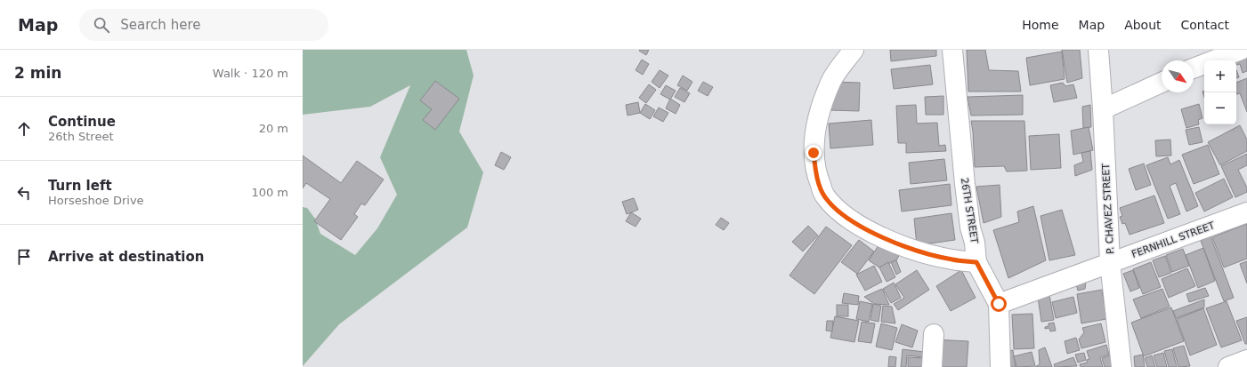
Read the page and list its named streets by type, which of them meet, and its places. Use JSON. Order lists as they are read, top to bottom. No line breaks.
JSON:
{"streets":{"street":["P. CHAVEZ STREET","26TH STREET","FERNHILL STREET"]},"crossings":[["P. CHAVEZ STREET","FERNHILL STREET"],["26TH STREET","FERNHILL STREET"]],"north":"bottom right","page":{"header":"Map","search":"Search here","nav":["Home","Map","About","Contact"],"heading":["2 min","Walk · 120 m"],"map_buttons":["+","−"],"list":[["Continue","26th Street","20 m"],["Turn left","Horseshoe Drive","100 m"],"Arrive at destination"]}}
